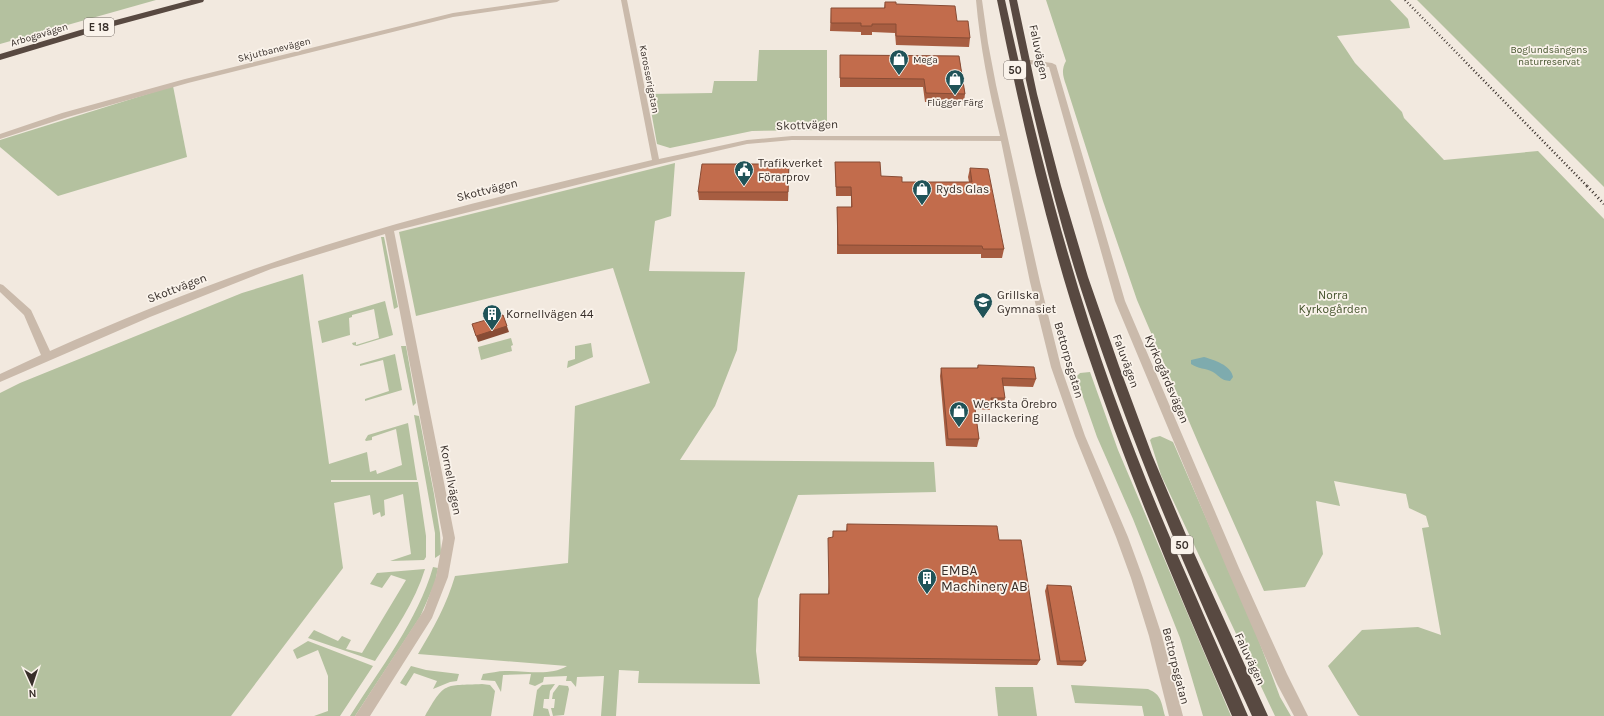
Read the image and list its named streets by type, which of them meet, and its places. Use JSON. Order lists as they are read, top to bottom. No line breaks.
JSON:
{"streets":{"highway":["E 18","Arbogavägen","Faluvägen","50"],"street":["Skjutbanevägen","Karosserigatan","Skottvägen","Bettorpsgatan","Kyrkogårdsvägen","Kornellvägen"]},"crossings":[["Faluvägen","Kyrkogårdsvägen"],["Karosserigatan","Skottvägen"],["Skottvägen","Bettorpsgatan"],["Skottvägen","Kornellvägen"]],"parks":["Boglundsängens naturreservat","Norra Kyrkogården"],"places":{"shop":["Mega","Flügger Färg","Ryds Glas","Werksta Örebro Billackering"],"public building":["Trafikverket Förarprov"],"school or university":["Grillska Gymnasiet"],"building":["Kornellvägen 44","EMBA Machinery AB"]},"north":"bottom"}
